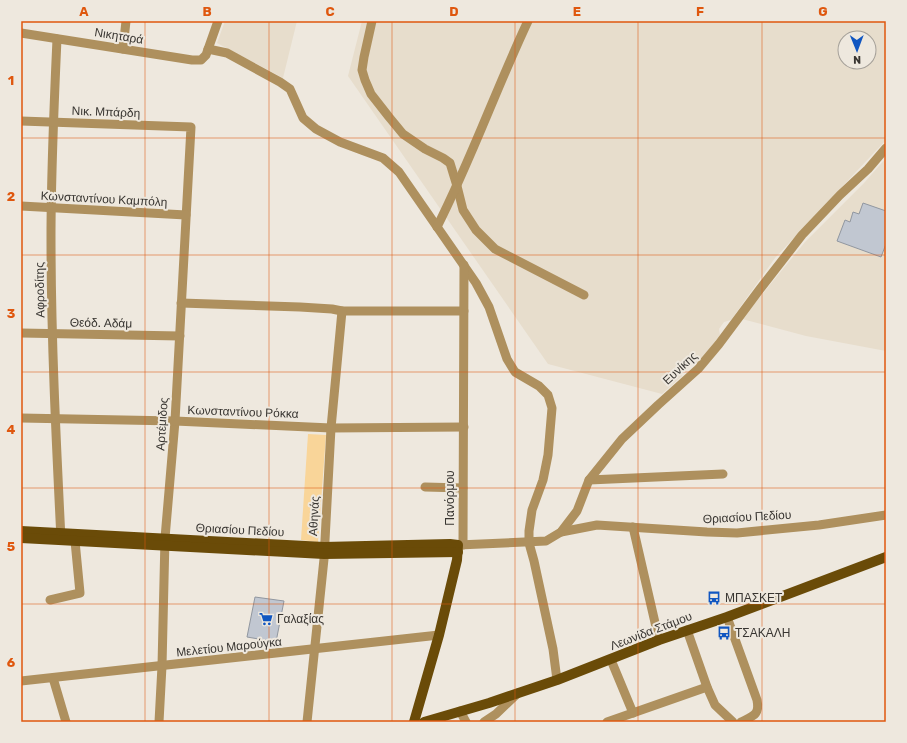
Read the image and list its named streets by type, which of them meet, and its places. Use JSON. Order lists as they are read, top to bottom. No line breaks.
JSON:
{"streets":{"main road":["Πανόρμου","Θριασίου Πεδίου","Λεωνίδα Στάμου"],"street":["Νικηταρά","Νικ. Μπάρδη","Κωνσταντίνου Καμπόλη","Αφροδίτης","Θεόδ. Αδάμ","Ευνίκης","Κωνσταντίνου Ρόκκα","Αρτέμιδος","Αθηνάς","Μελετίου Μαρούγκα"]},"crossings":[["Νικηταρά","Αφροδίτης"],["Νικ. Μπάρδη","Αφροδίτης"],["Νικ. Μπάρδη","Αρτέμιδος"],["Κωνσταντίνου Καμπόλη","Αφροδίτης"],["Κωνσταντίνου Καμπόλη","Αρτέμιδος"],["Αφροδίτης","Θεόδ. Αδάμ"],["Αφροδίτης","Κωνσταντίνου Ρόκκα"],["Αφροδίτης","Θριασίου Πεδίου"],["Θεόδ. Αδάμ","Αρτέμιδος"],["Ευνίκης","Πανόρμου"],["Ευνίκης","Θριασίου Πεδίου"],["Κωνσταντίνου Ρόκκα","Αρτέμιδος"],["Κωνσταντίνου Ρόκκα","Πανόρμου"],["Κωνσταντίνου Ρόκκα","Αθηνάς"],["Αρτέμιδος","Θριασίου Πεδίου"],["Αρτέμιδος","Μελετίου Μαρούγκα"],["Πανόρμου","Θριασίου Πεδίου"],["Πανόρμου","Μελετίου Μαρούγκα"],["Αθηνάς","Θριασίου Πεδίου"],["Αθηνάς","Μελετίου Μαρούγκα"]],"places":{"bus stop":["ΜΠΑΣΚΕΤ","ΤΣΑΚΑΛΗ"],"supermarket":["Γαλαξίας"]},"north":"bottom","grid":{"columns":["A","B","C","D","E","F","G"],"rows":["1","2","3","4","5","6"]}}
